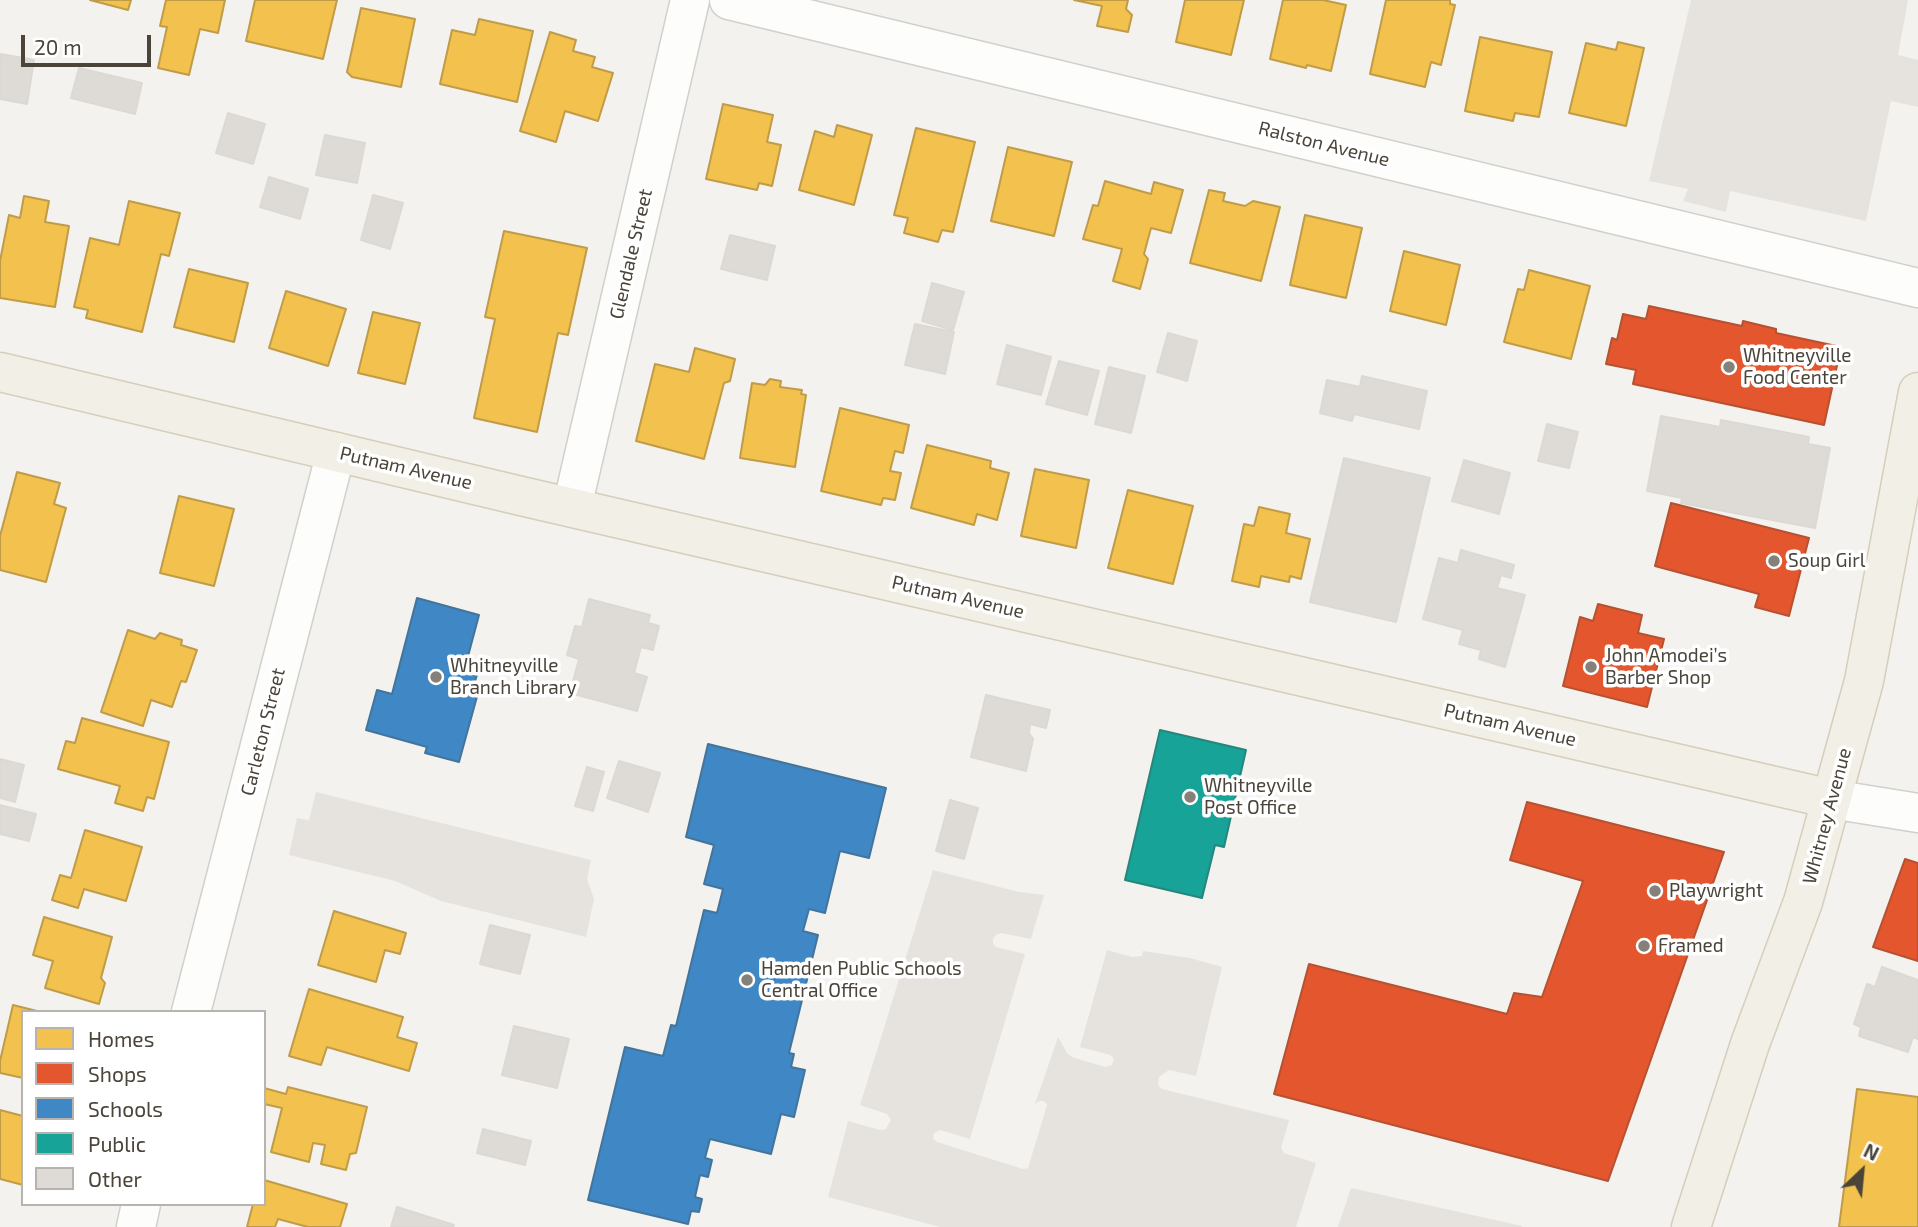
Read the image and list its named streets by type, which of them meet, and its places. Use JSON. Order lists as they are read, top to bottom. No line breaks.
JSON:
{"streets":{"main road":["Putnam Avenue","Whitney Avenue"],"street":["Ralston Avenue","Glendale Street","Carleton Street"]},"crossings":[["Glendale Street","Putnam Avenue"],["Putnam Avenue","Carleton Street"],["Putnam Avenue","Whitney Avenue"]],"places":["Whitneyville Food Center","Soup Girl","John Amodei’s Barber Shop","Whitneyville Branch Library","Whitneyville Post Office","Playwright","Framed","Hamden Public Schools Central Office"],"legend":["Homes","Shops","Schools","Public","Other"],"scale_bar":"20 m","north":"top right"}
